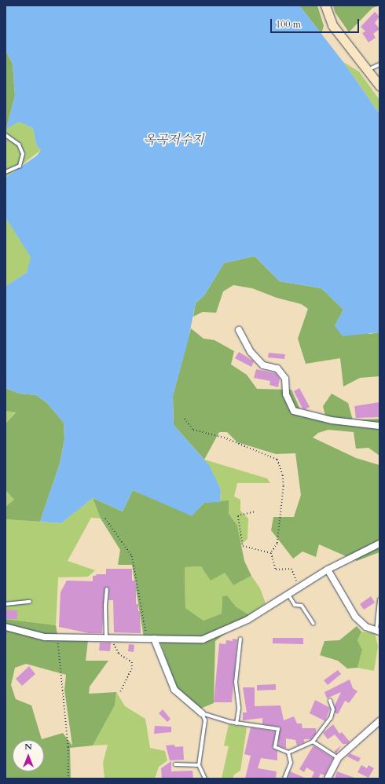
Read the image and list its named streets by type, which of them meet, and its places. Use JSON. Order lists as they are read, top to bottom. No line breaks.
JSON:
{"water":["옥곡저수지"],"scale_bar":"100 m","north":"top"}
